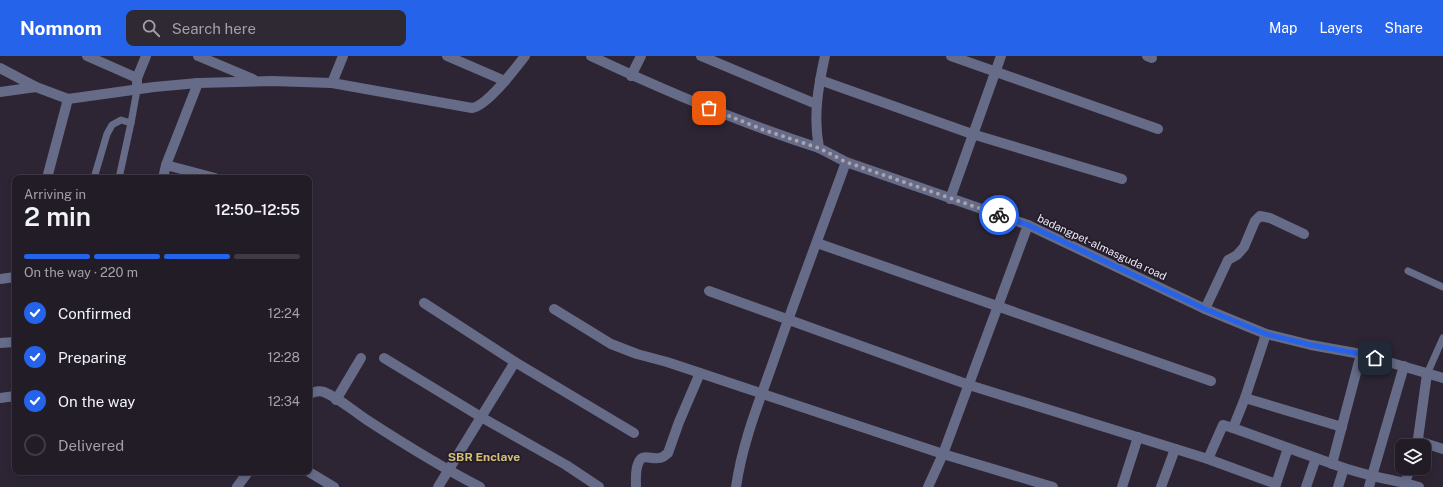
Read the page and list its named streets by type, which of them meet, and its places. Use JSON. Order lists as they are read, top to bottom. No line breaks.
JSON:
{"streets":{"street":["badangpet-almasguda road"]},"districts":["SBR Enclave"],"page":{"header":"Nomnom","search":"Search here","nav":["Map","Layers","Share"],"heading":["2 min","Arriving in","12:50–12:55"],"bar":"On the way · 220 m","list":[["Confirmed","12:24"],["Preparing","12:28"],["On the way","12:34"],"Delivered"]}}
